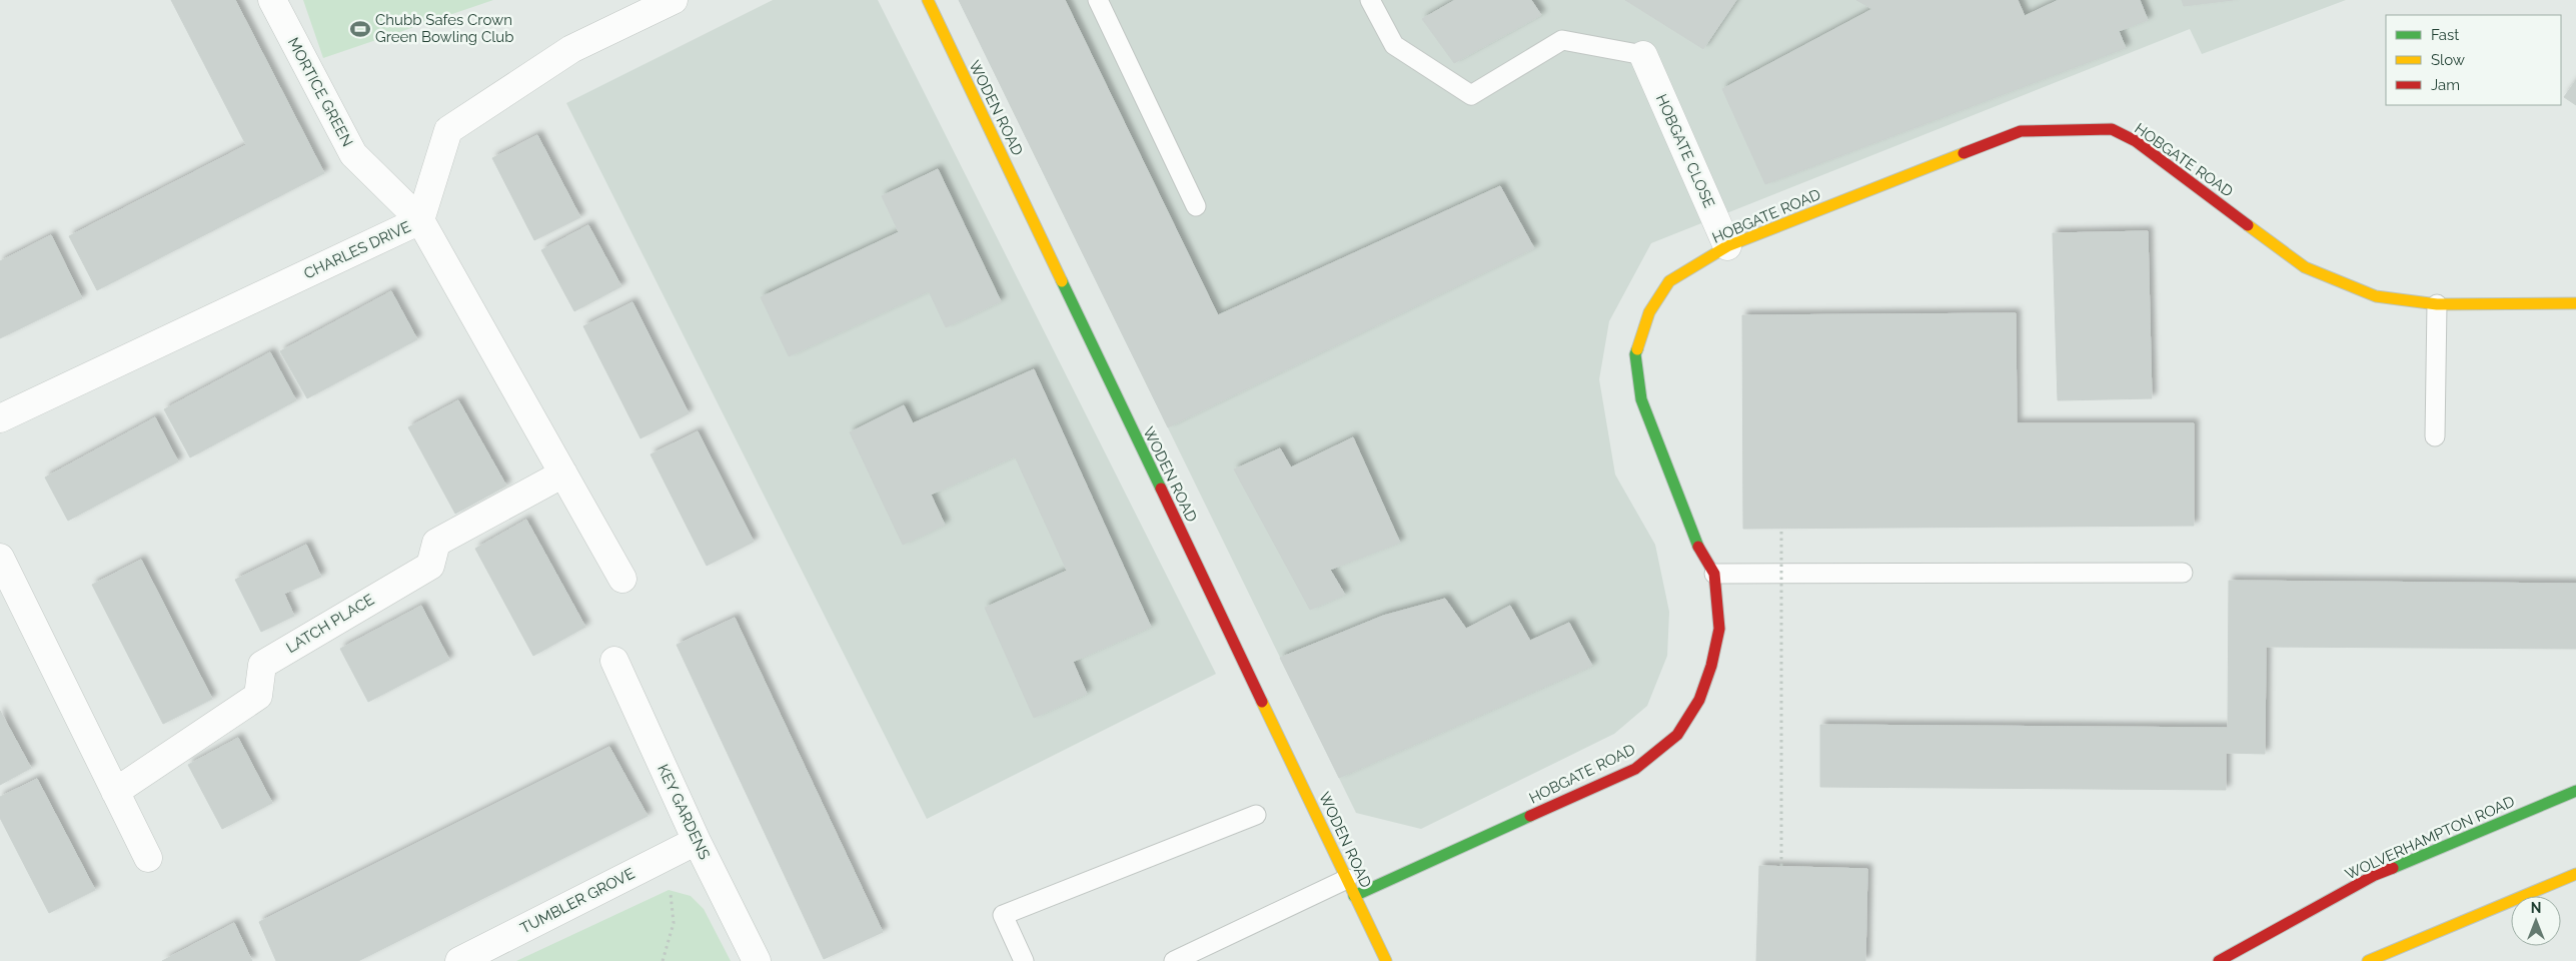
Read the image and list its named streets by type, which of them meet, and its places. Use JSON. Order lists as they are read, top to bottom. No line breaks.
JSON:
{"streets":{"street":["MORTICE GREEN","WODEN ROAD","HOBGATE CLOSE","HOBGATE ROAD","CHARLES DRIVE","LATCH PLACE","KEY GARDENS","WOLVERHAMPTON ROAD","TUMBLER GROVE"]},"crossings":[["MORTICE GREEN","CHARLES DRIVE"],["MORTICE GREEN","LATCH PLACE"],["WODEN ROAD","HOBGATE ROAD"],["HOBGATE CLOSE","HOBGATE ROAD"],["KEY GARDENS","TUMBLER GROVE"]],"places":{"sports":["Chubb Safes Crown Green Bowling Club"]},"legend":["Fast","Slow","Jam"],"north":"top"}
